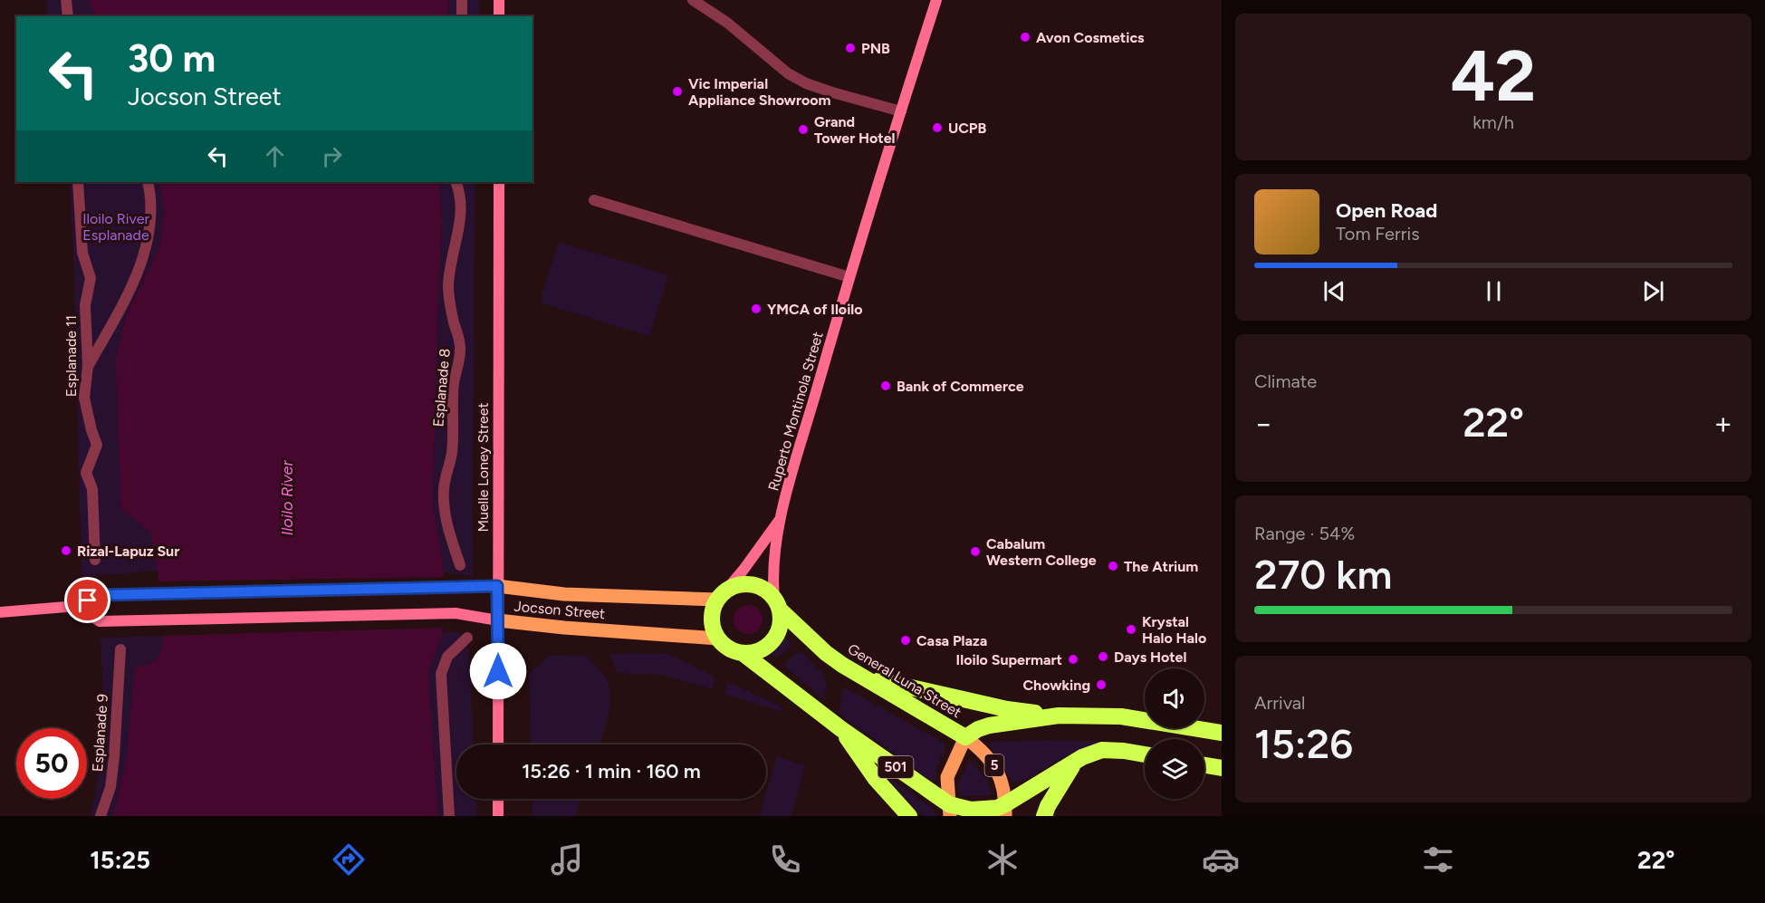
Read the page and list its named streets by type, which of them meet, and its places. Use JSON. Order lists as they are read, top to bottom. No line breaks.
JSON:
{"streets":{"highway":["General Luna Street","501"],"main road":["Ruperto Montinola Street","Muelle Loney Street","Jocson Street","5"],"street":["Esplanade 11","Esplanade 8","Esplanade 9"]},"crossings":[["Ruperto Montinola Street","Jocson Street"],["Ruperto Montinola Street","General Luna Street"],["Ruperto Montinola Street","501"],["Muelle Loney Street","Jocson Street"],["Jocson Street","General Luna Street"],["Jocson Street","501"],["General Luna Street","5"],["General Luna Street","501"],["5","501"]],"water":["Iloilo River"],"parks":["Iloilo River Esplanade"],"places":["Avon Cosmetics","PNB","Vic Imperial Appliance Showroom","UCPB","Grand Tower Hotel","YMCA of Iloilo","Bank of Commerce","Rizal-Lapuz Sur","Cabalum Western College","The Atrium","Krystal Halo Halo","Casa Plaza","Days Hotel","Iloilo Supermart","Chowking"],"page":{"tile":[["42","km/h"],"Climate",["Range · 54%","270 km"],["Arrival","15:26"]],"turn":["30 m","Jocson Street"],"song":["Open Road","Tom Ferris"],"heat":["−","22°","+"],"limit":"50","trip":"15:26 · 1 min · 160 m","tabs":["15:25","22°"]}}
